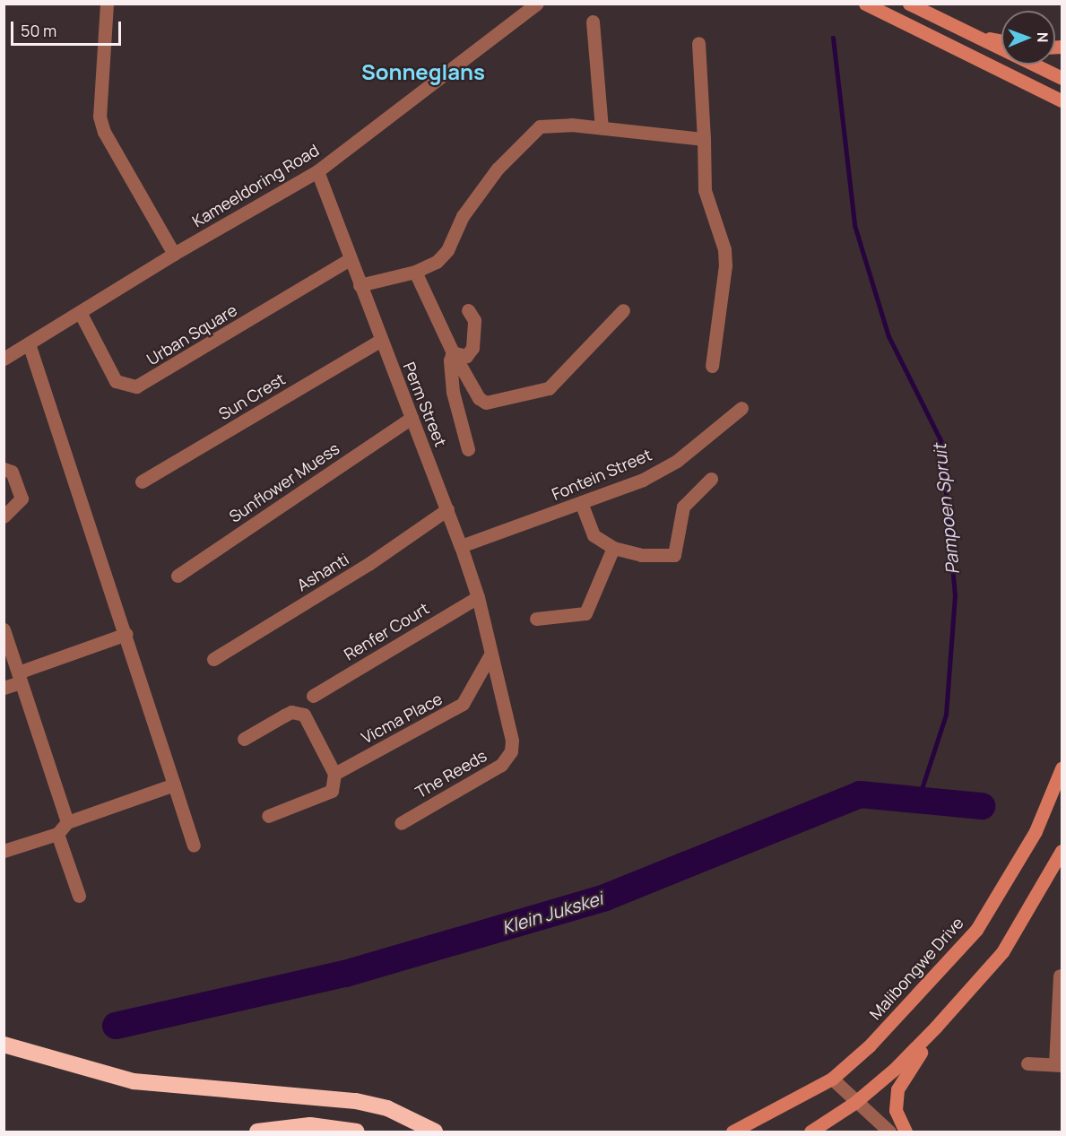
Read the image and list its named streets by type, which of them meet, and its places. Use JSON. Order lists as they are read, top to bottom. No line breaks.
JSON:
{"streets":{"main road":["Malibongwe Drive"],"street":["Kameeldoring Road","Urban Square","Sun Crest","Perm Street","Fontein Street","Sunflower Muess","Ashanti","Renfer Court","Vicma Place","The Reeds"]},"crossings":[["Kameeldoring Road","Urban Square"],["Kameeldoring Road","Perm Street"],["Urban Square","Perm Street"],["Sun Crest","Perm Street"],["Perm Street","Fontein Street"],["Perm Street","Sunflower Muess"],["Perm Street","Ashanti"],["Perm Street","Renfer Court"],["Perm Street","Vicma Place"],["Perm Street","The Reeds"],["Vicma Place","The Reeds"]],"districts":["Sonneglans"],"water":["Pampoen Spruit","Klein Jukskei"],"scale_bar":"50 m","north":"right"}
